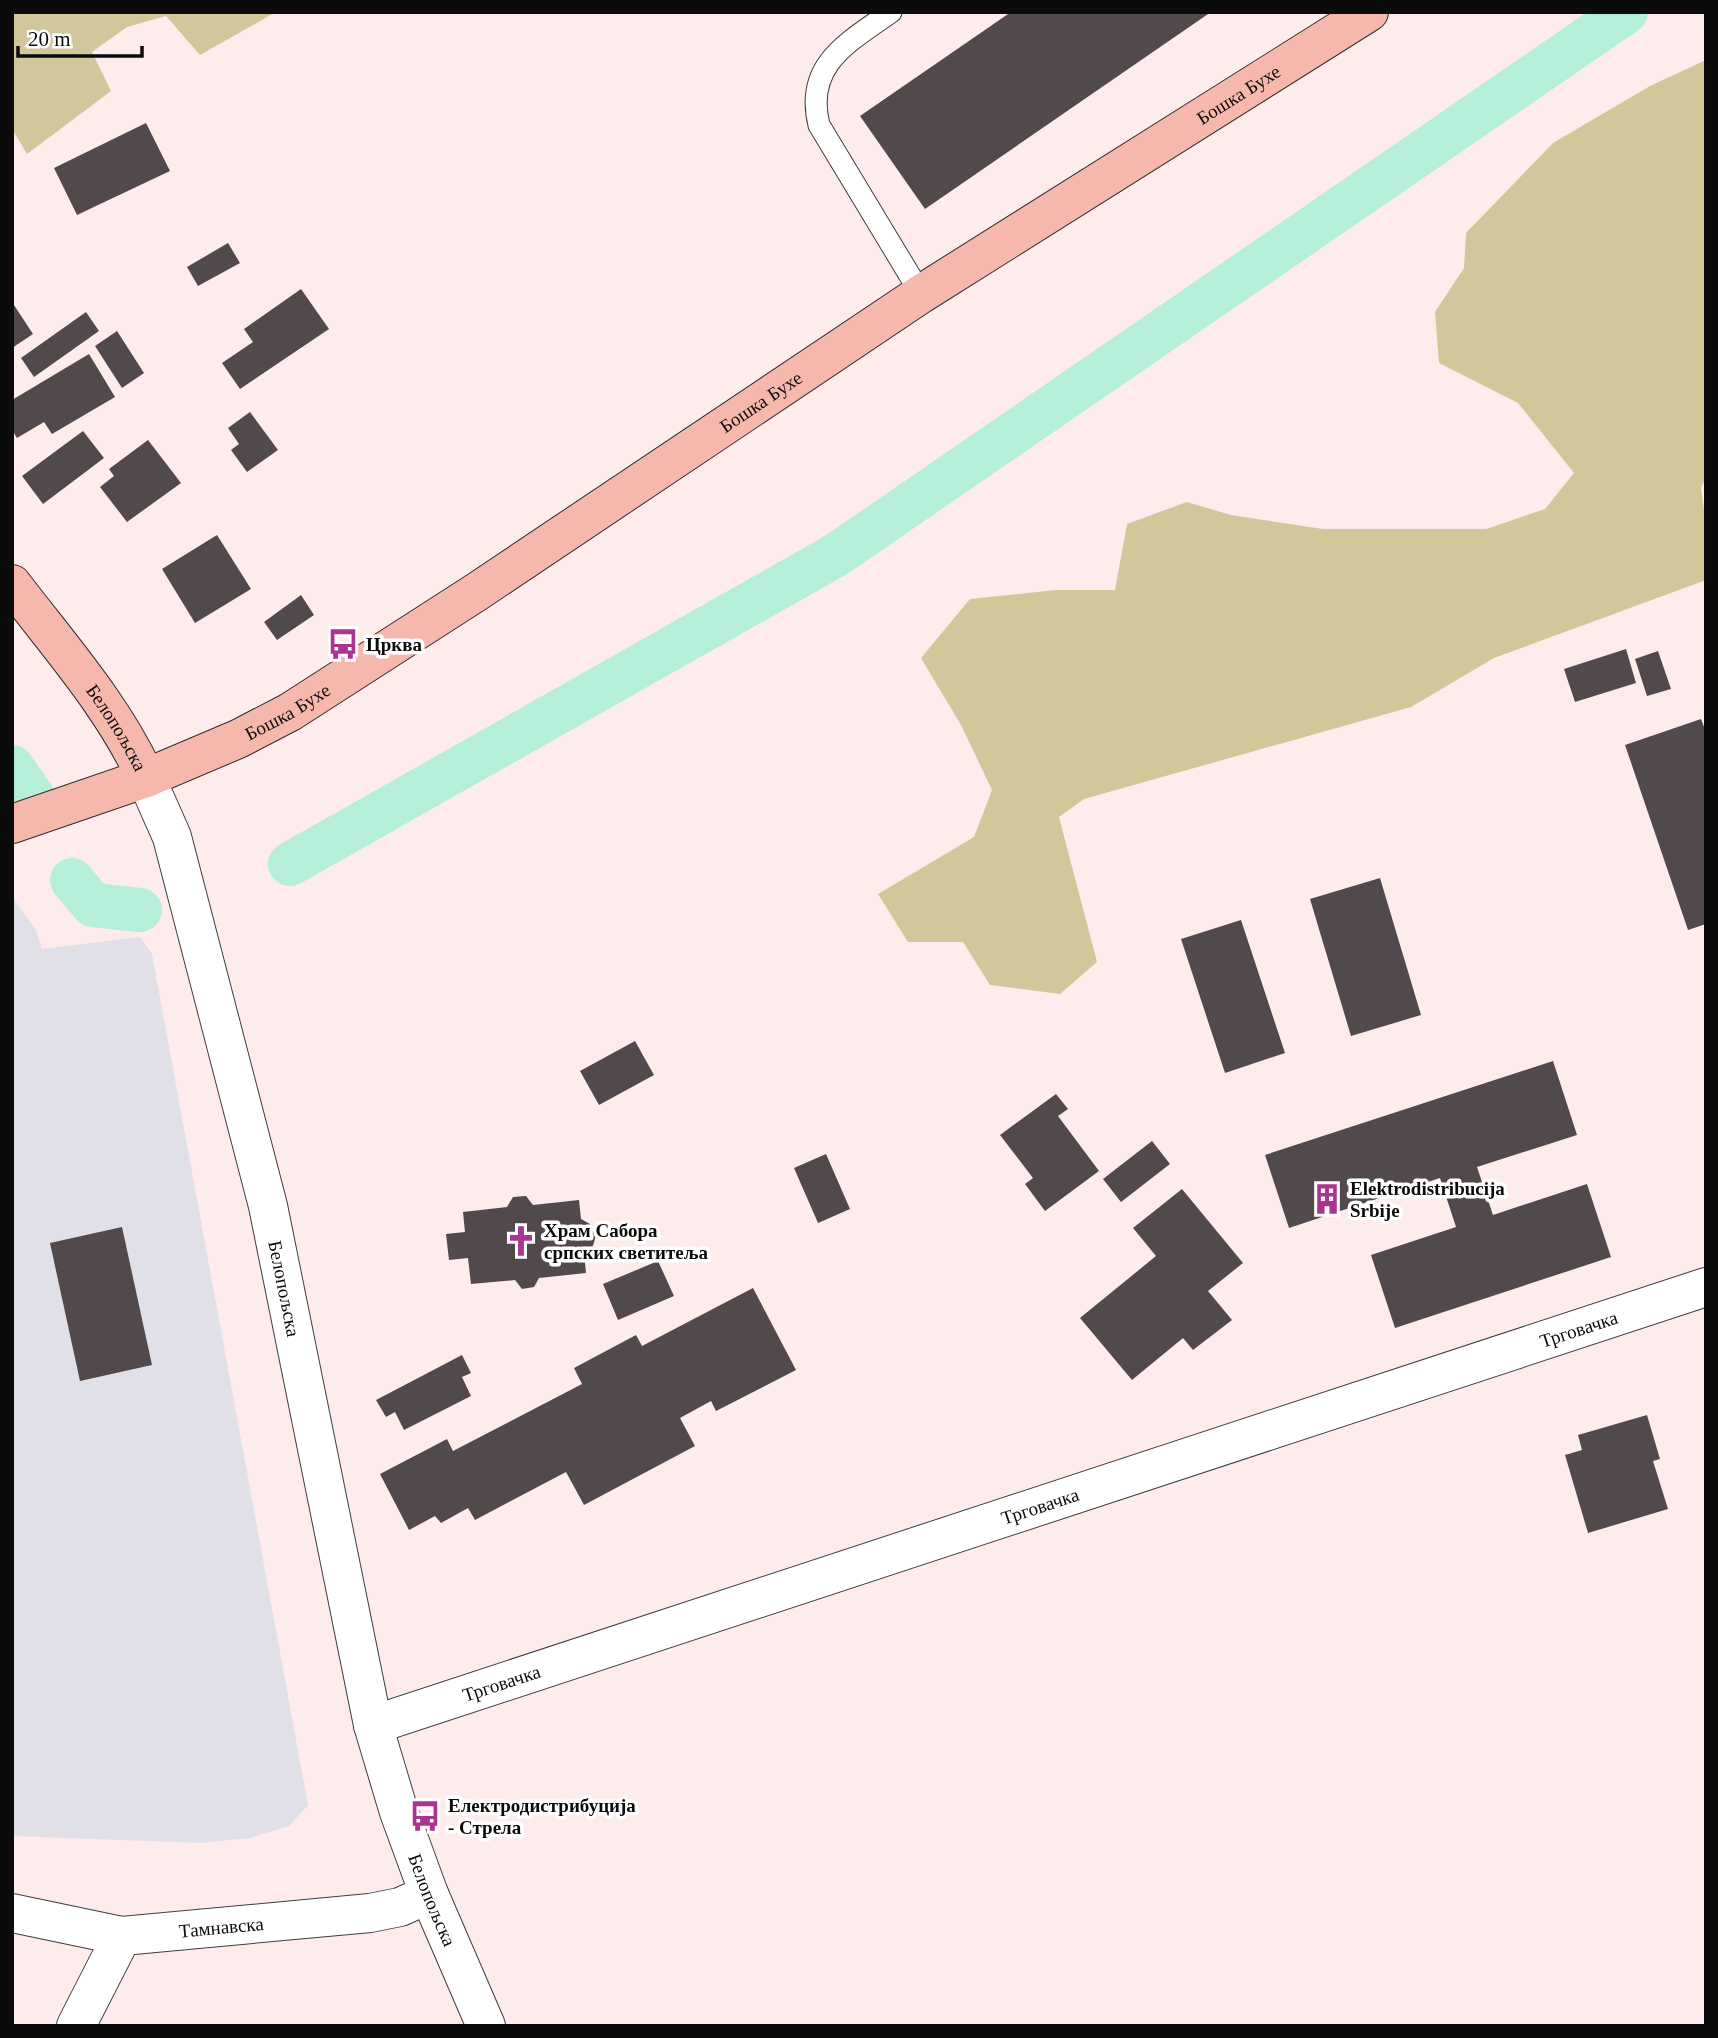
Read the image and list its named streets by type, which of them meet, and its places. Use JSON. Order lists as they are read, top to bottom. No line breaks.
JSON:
{"streets":{"main road":["Бошка Бухе","Белопољска"],"street":["Трговачка","Тамнавска"]},"crossings":[["Бошка Бухе","Белопољска"],["Белопољска","Трговачка"],["Белопољска","Тамнавска"]],"places":{"bus stop":["Црква","Електродистрибуција - Стрела"],"building":["Elektrodistribucija Srbije"],"church":["Храм Сабора српских светитеља"]},"scale_bar":"20 m"}
